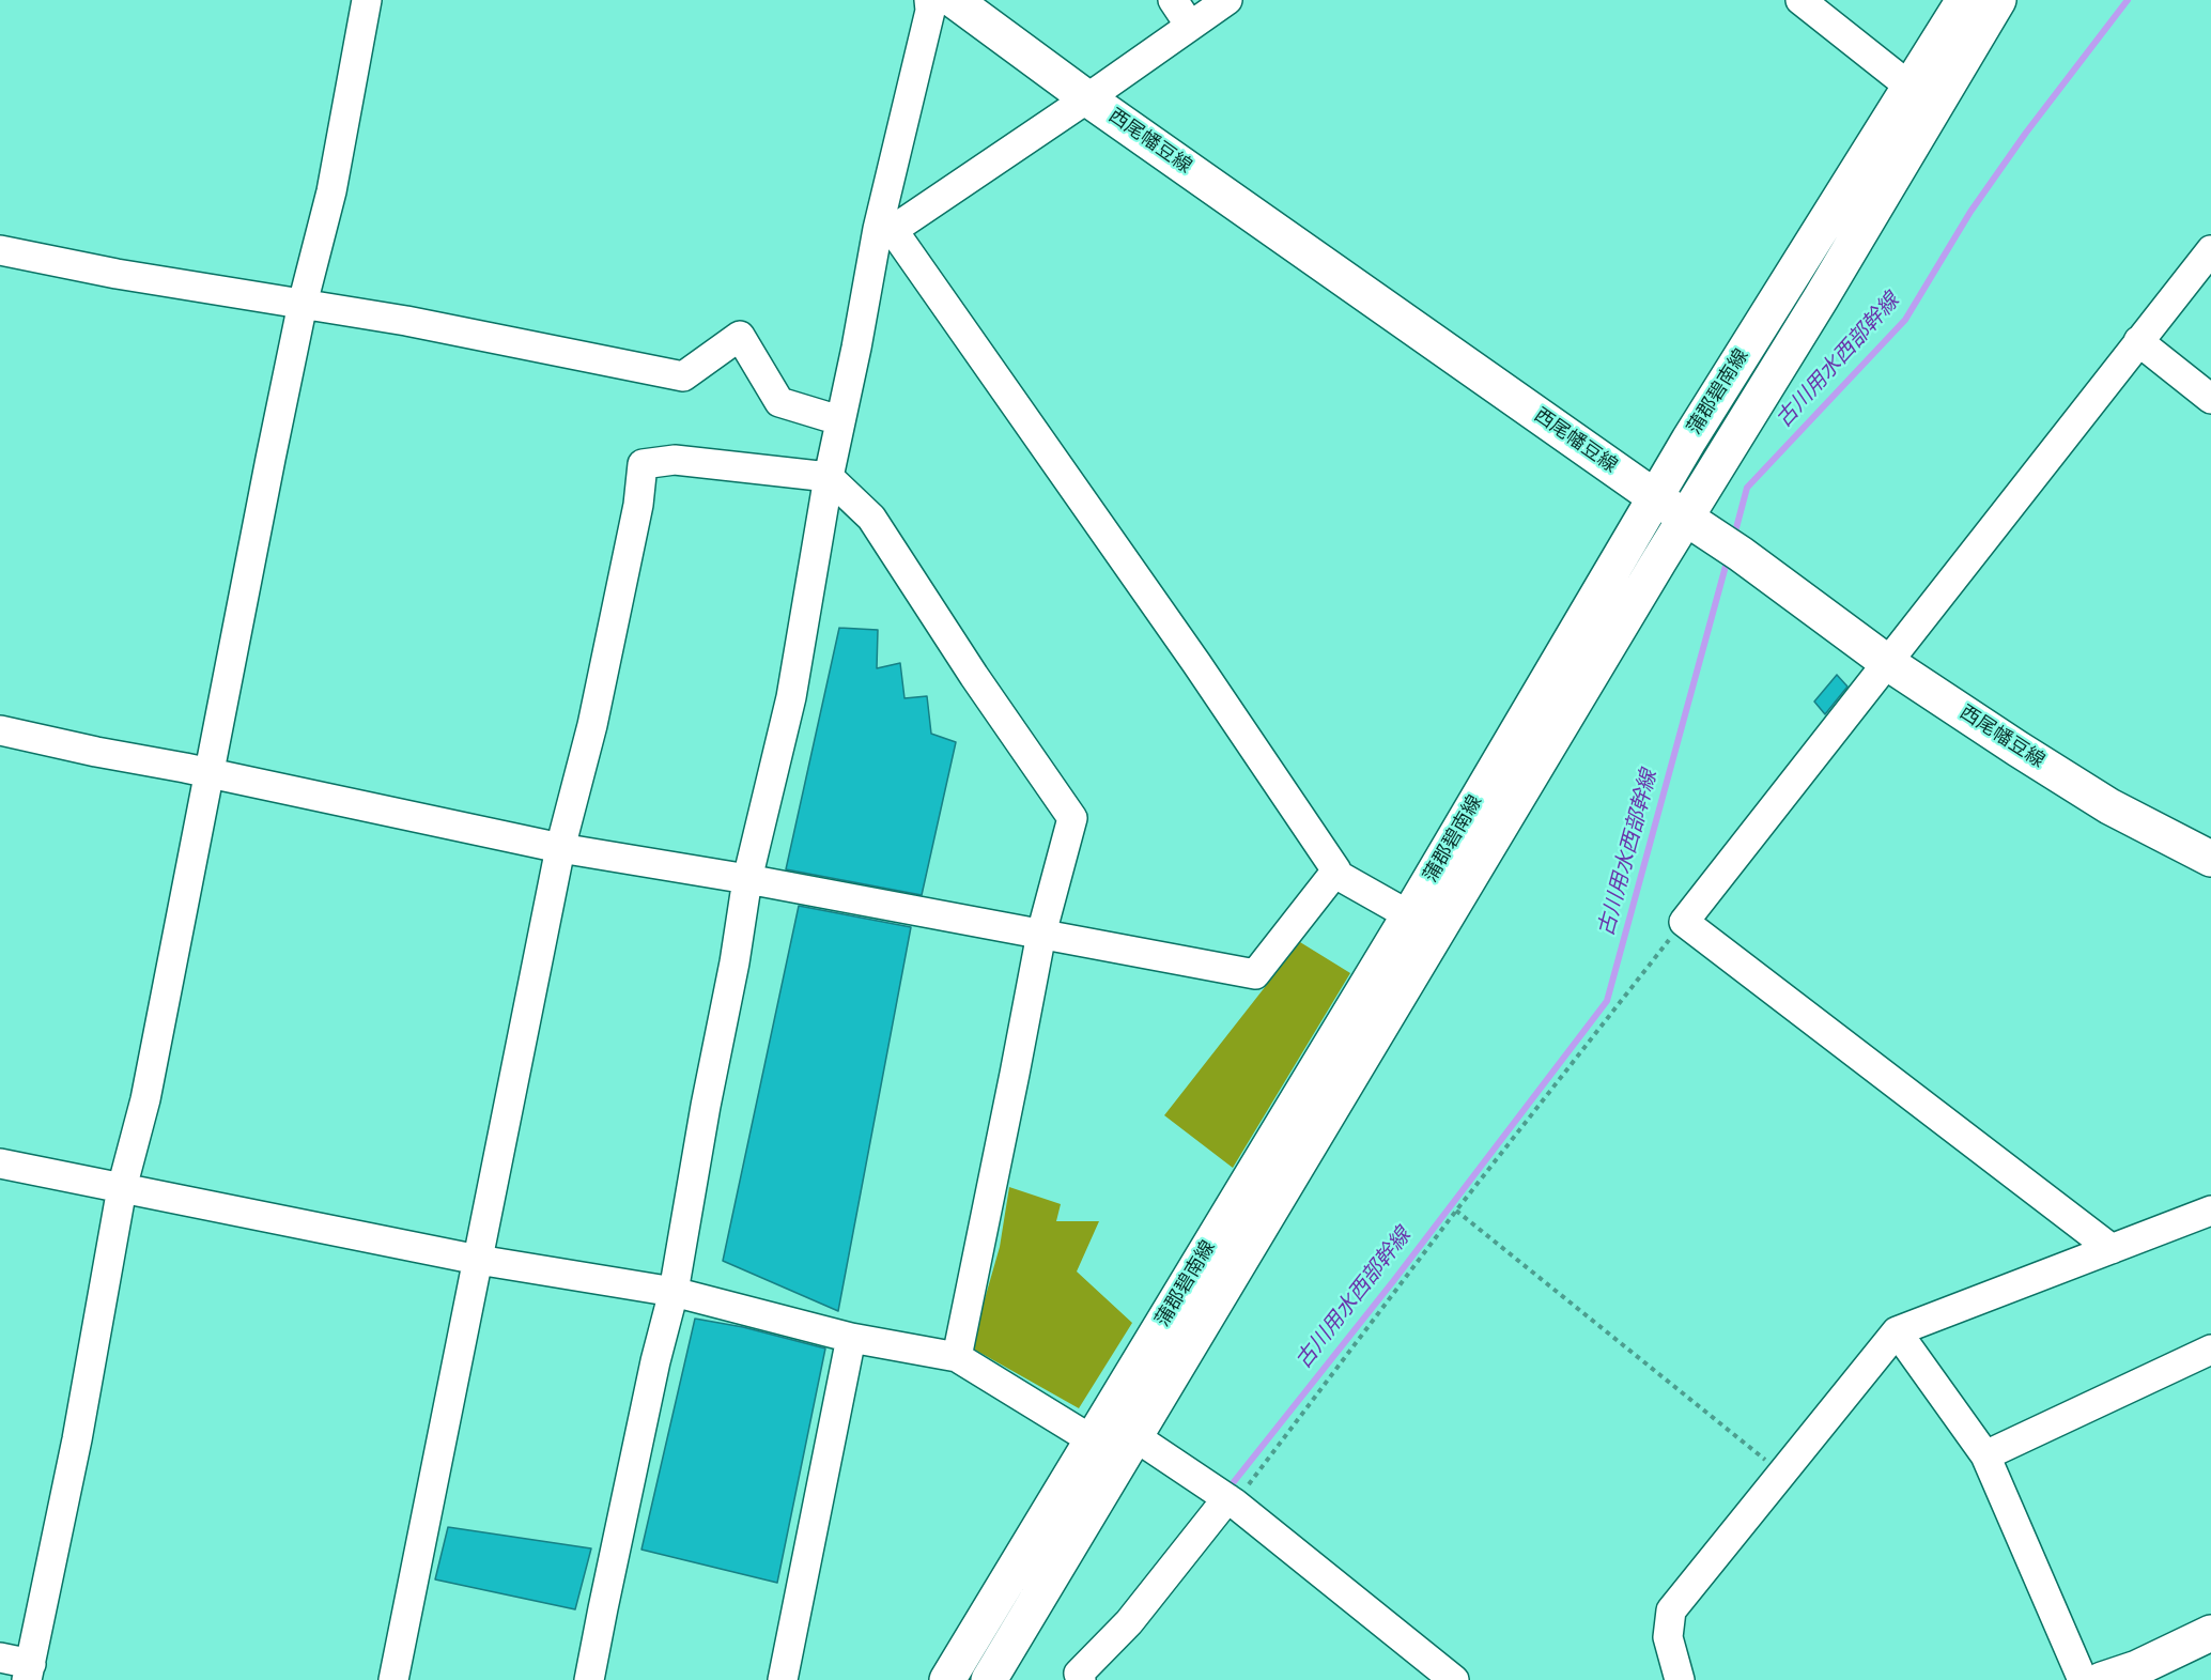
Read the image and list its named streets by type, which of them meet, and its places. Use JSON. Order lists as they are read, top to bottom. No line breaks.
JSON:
{"streets":{"main road":["西尾幡豆線","蒲郡碧南線"]},"crossings":[["西尾幡豆線","蒲郡碧南線"]],"water":["古川用水西部幹線"]}
